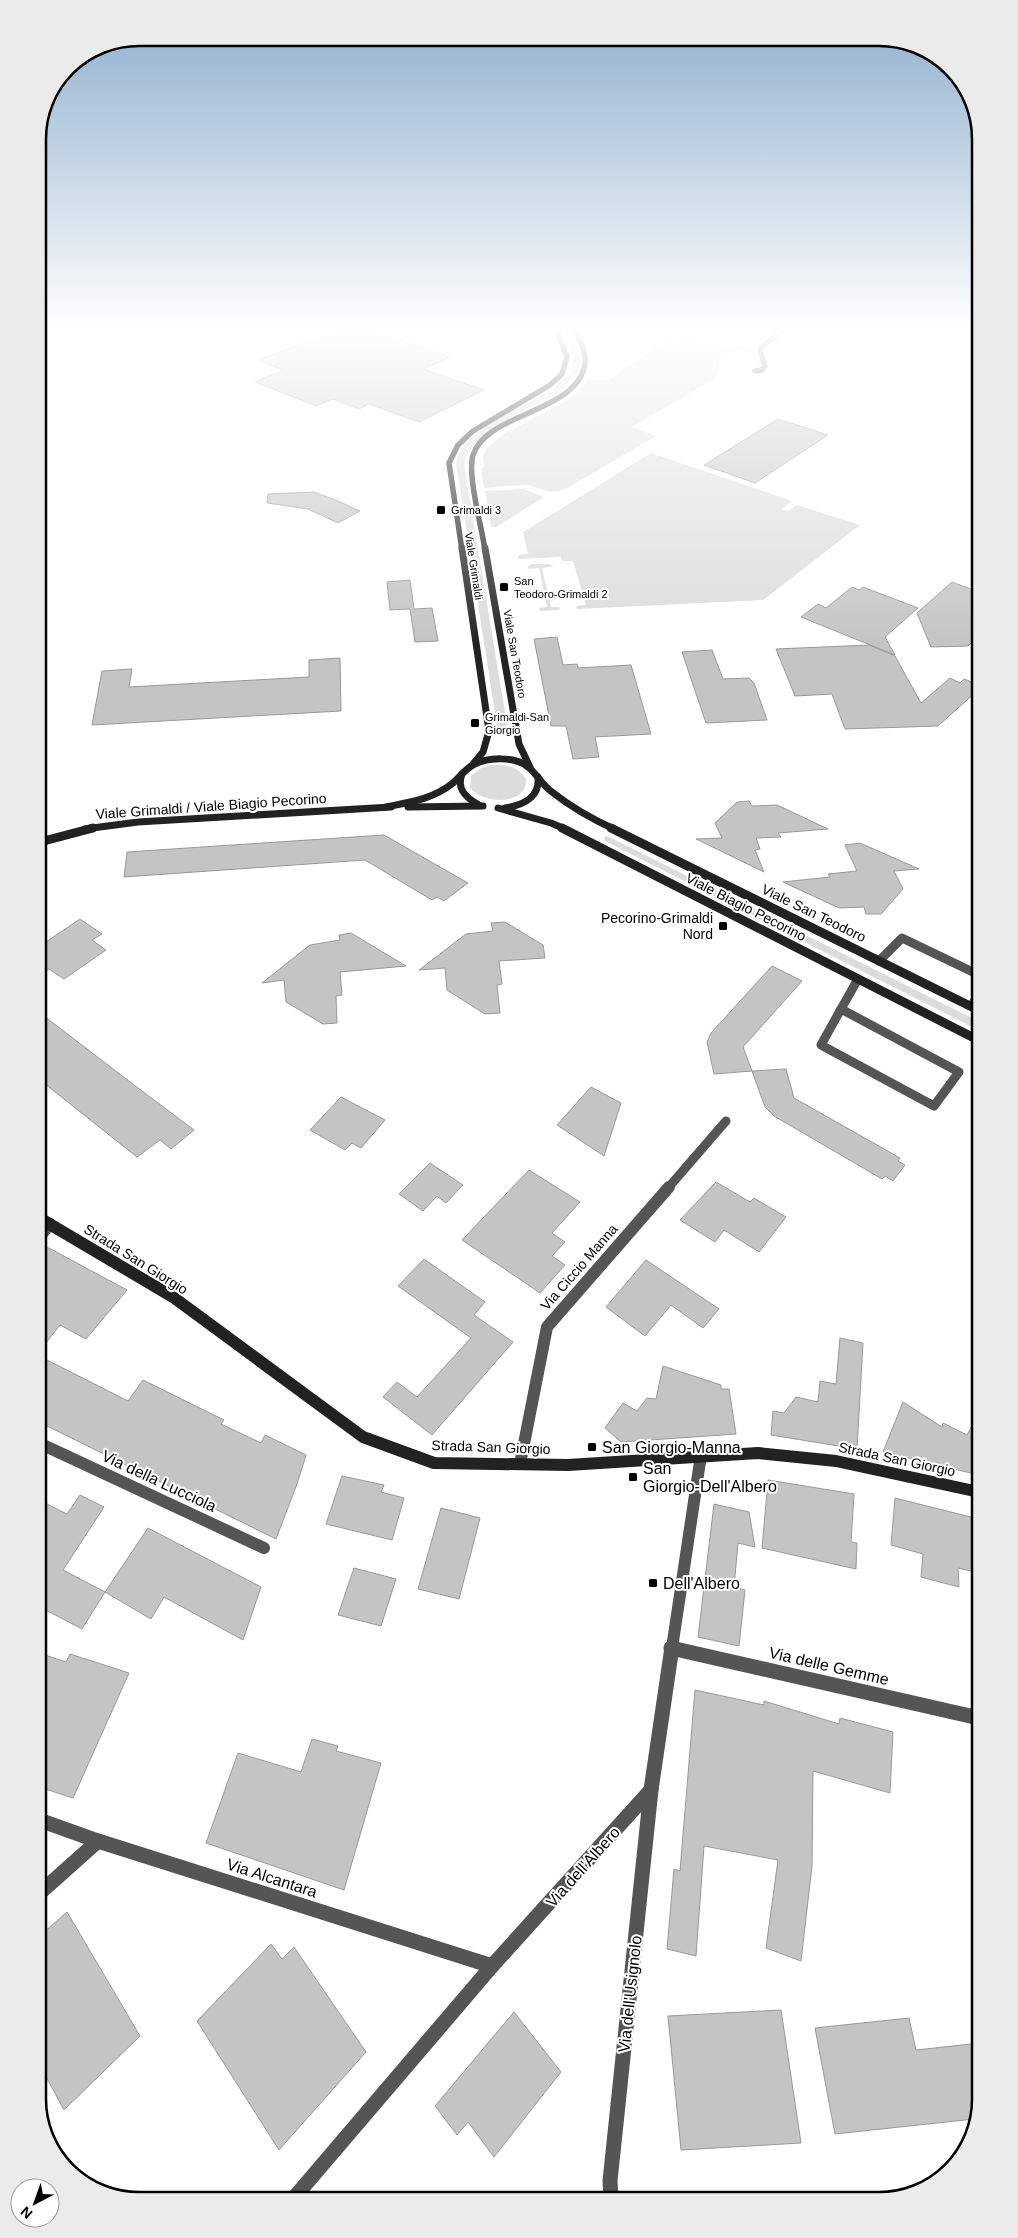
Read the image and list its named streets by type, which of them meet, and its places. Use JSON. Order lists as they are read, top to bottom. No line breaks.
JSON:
{"streets":{"main road":["Viale Grimaldi","Viale San Teodoro","Viale Grimaldi / Viale Biagio Pecorino","Viale Biagio Pecorino","Strada San Giorgio"],"street":["Via Ciccio Manna","Via della Lucciola","Via delle Gemme","Via dell'Albero","Via Alcantara","Via dell'Usignolo"]},"crossings":[["Viale Grimaldi","Viale San Teodoro"],["Viale Grimaldi","Viale Biagio Pecorino"],["Viale San Teodoro","Viale Biagio Pecorino"],["Strada San Giorgio","Via Ciccio Manna"],["Via dell'Albero","Via Alcantara"],["Via dell'Albero","Via dell'Usignolo"]],"places":{"transit":["Grimaldi 3","San Teodoro-Grimaldi 2","Grimaldi-San Giorgio","Pecorino-Grimaldi Nord","San Giorgio-Manna","San Giorgio-Dell'Albero","Dell'Albero"]},"north":"bottom left"}
